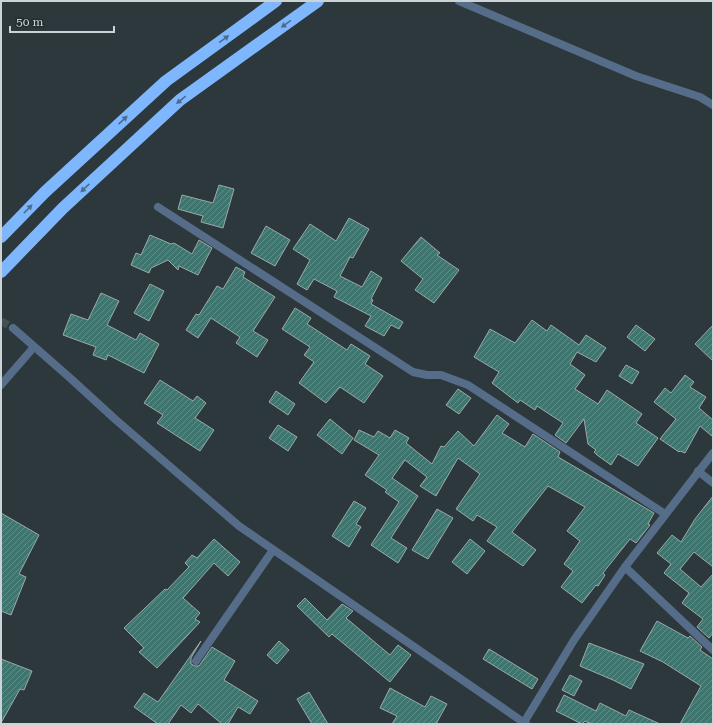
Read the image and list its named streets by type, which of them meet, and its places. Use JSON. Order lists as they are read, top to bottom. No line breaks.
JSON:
{"scale_bar":"50 m"}
